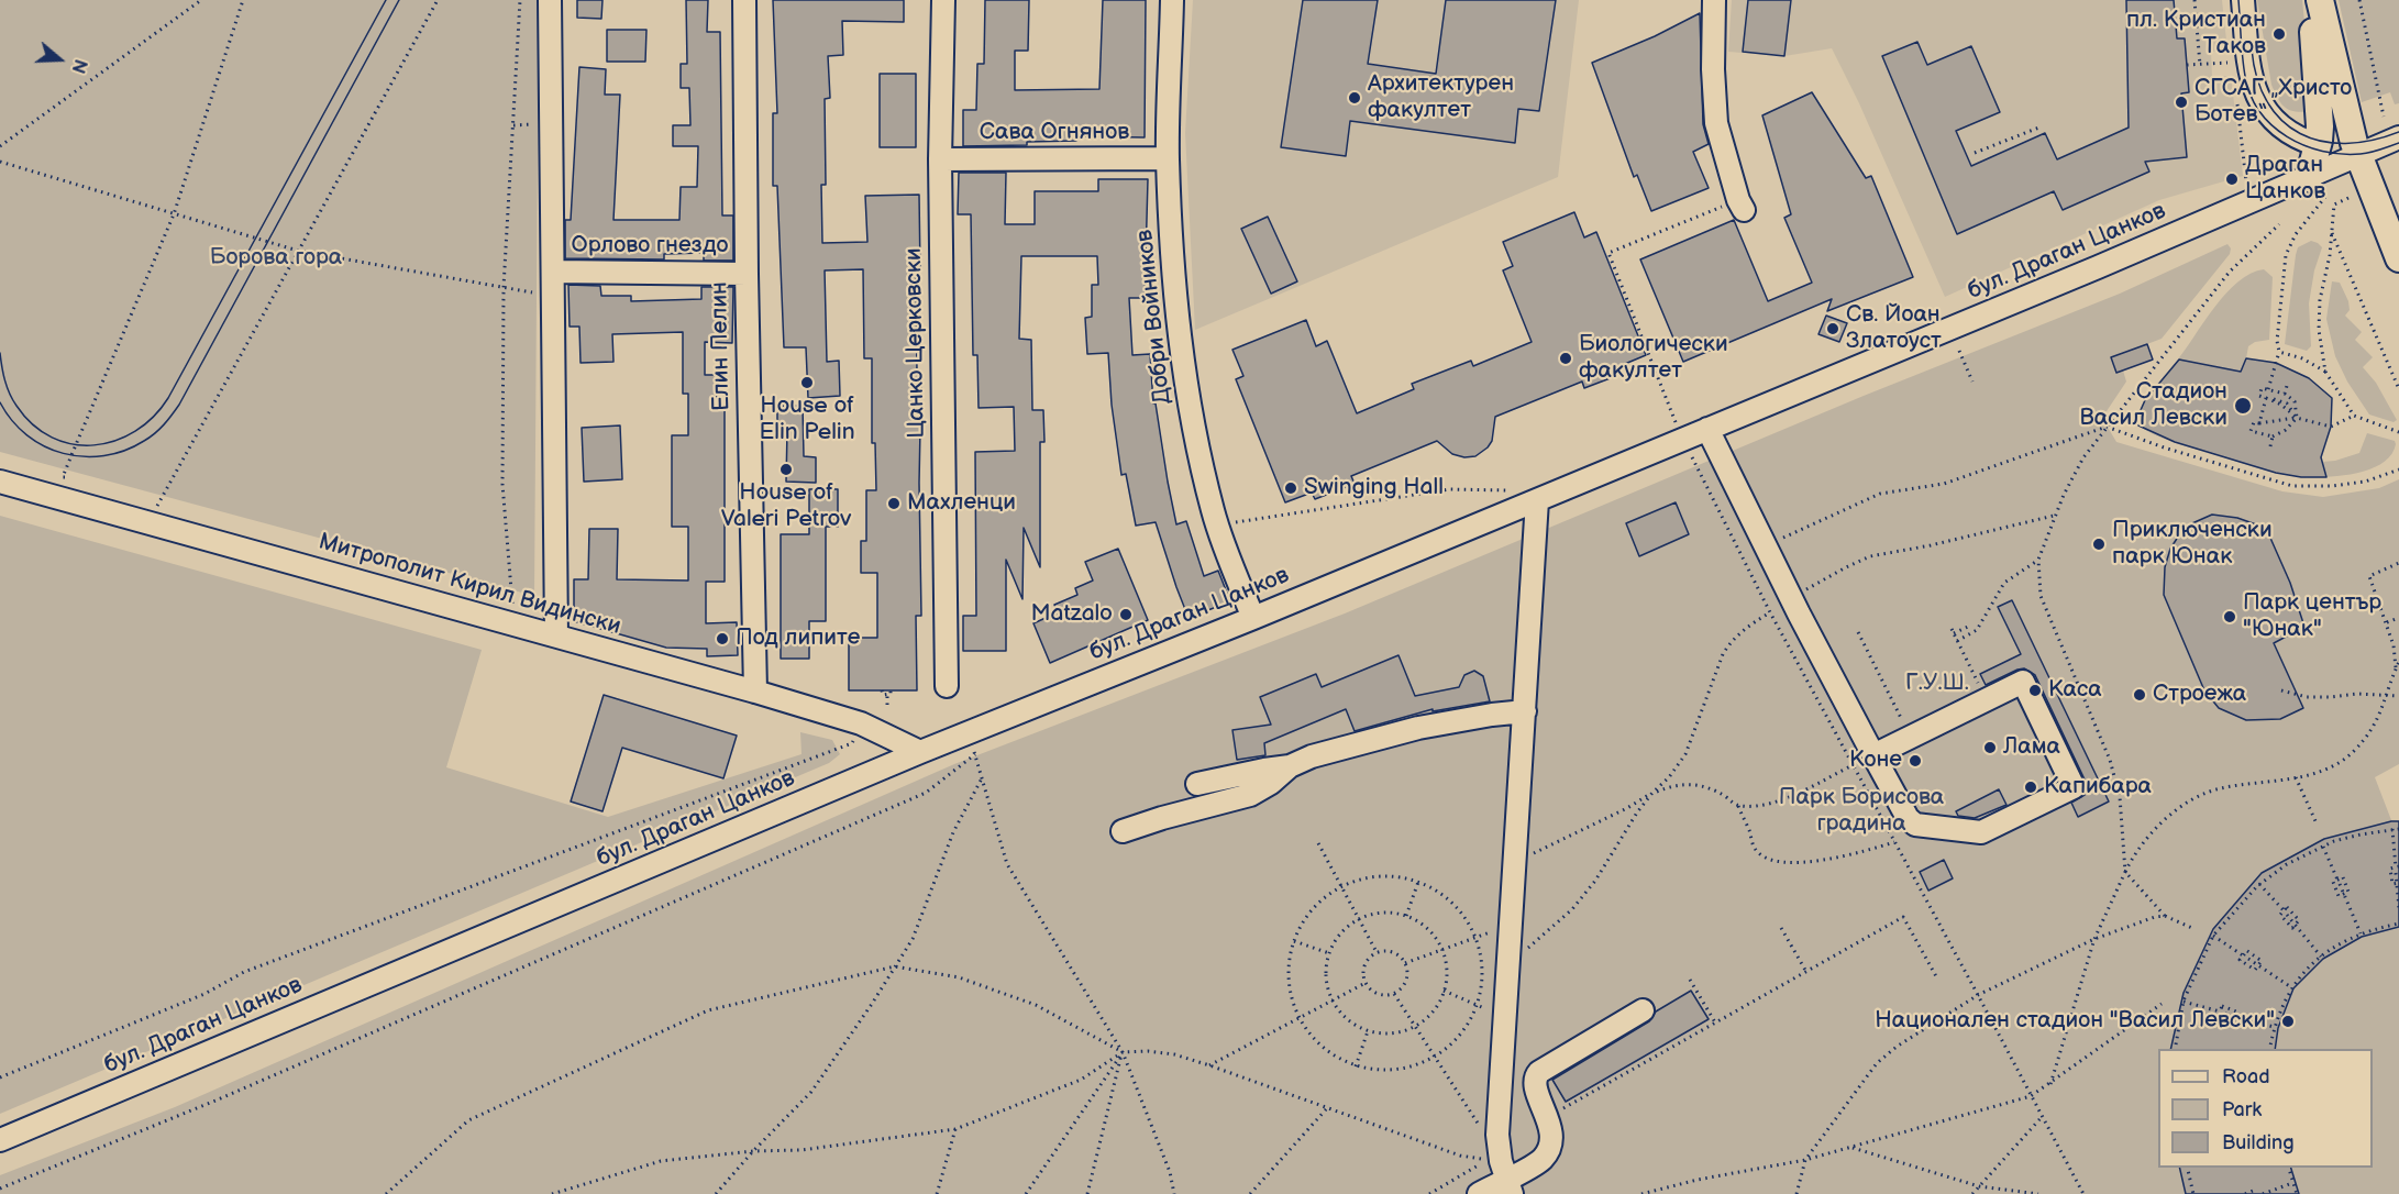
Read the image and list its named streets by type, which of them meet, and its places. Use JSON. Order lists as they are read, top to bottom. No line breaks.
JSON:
{"streets":{"street":["Сава Огнянов","Орлово гнездо","бул. Драган Цанков","Добри Войников","Цанко Церковски","Елин Пелин","Митрополит Кирил Видински"]},"crossings":[["Сава Огнянов","Добри Войников"],["Сава Огнянов","Цанко Церковски"],["Орлово гнездо","Елин Пелин"],["бул. Драган Цанков","Добри Войников"],["бул. Драган Цанков","Митрополит Кирил Видински"],["Елин Пелин","Митрополит Кирил Видински"]],"parks":["Борова гора","Г.У.Ш.","Парк Борисова градина"],"places":["пл. Кристиан Таков","Архитектурен факултет","СГСАГ „Христо Ботев“","Драган Цанков","Св. Йоан Златоуст","Биологически факултет","House of Elin Pelin","Стадион Васил Левски","House of Valeri Petrov","Swinging Hall","Махленци","Приключенски парк Юнак","Matzalo","Парк център \"Юнак\"","Под липите","Каса","Строежа","Лама","Коне","Капибара","Национален стадион \"Васил Левски\""],"legend":["Road","Park","Building"],"north":"right"}
